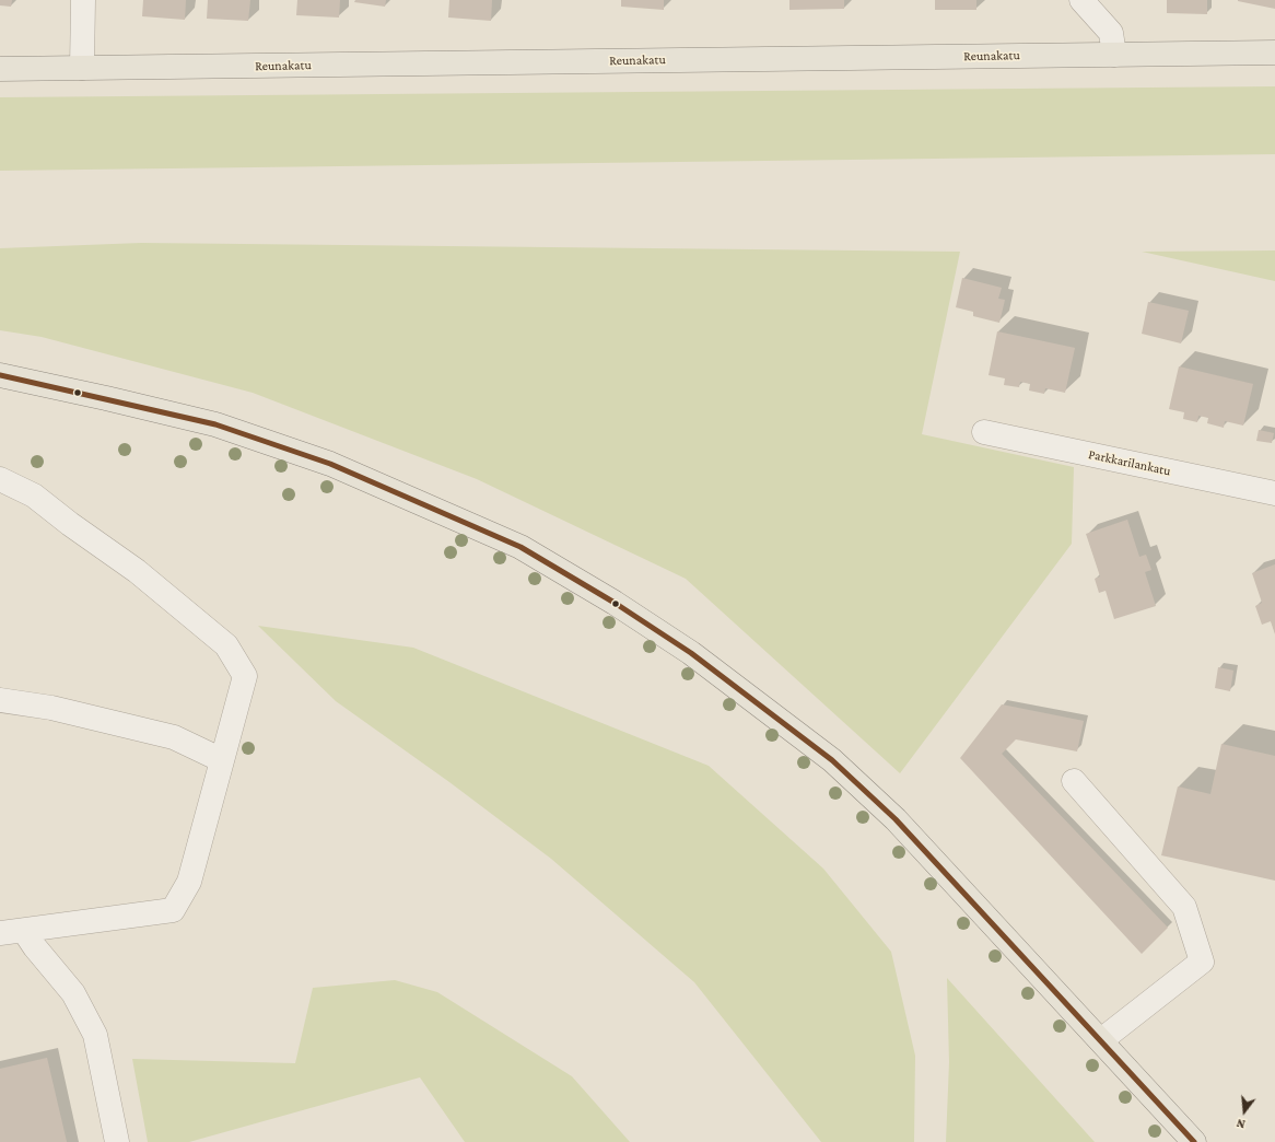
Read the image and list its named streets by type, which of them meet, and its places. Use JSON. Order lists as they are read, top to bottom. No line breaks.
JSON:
{"streets":{"main road":["Reunakatu"],"street":["Parkkarilankatu"]},"north":"bottom"}
